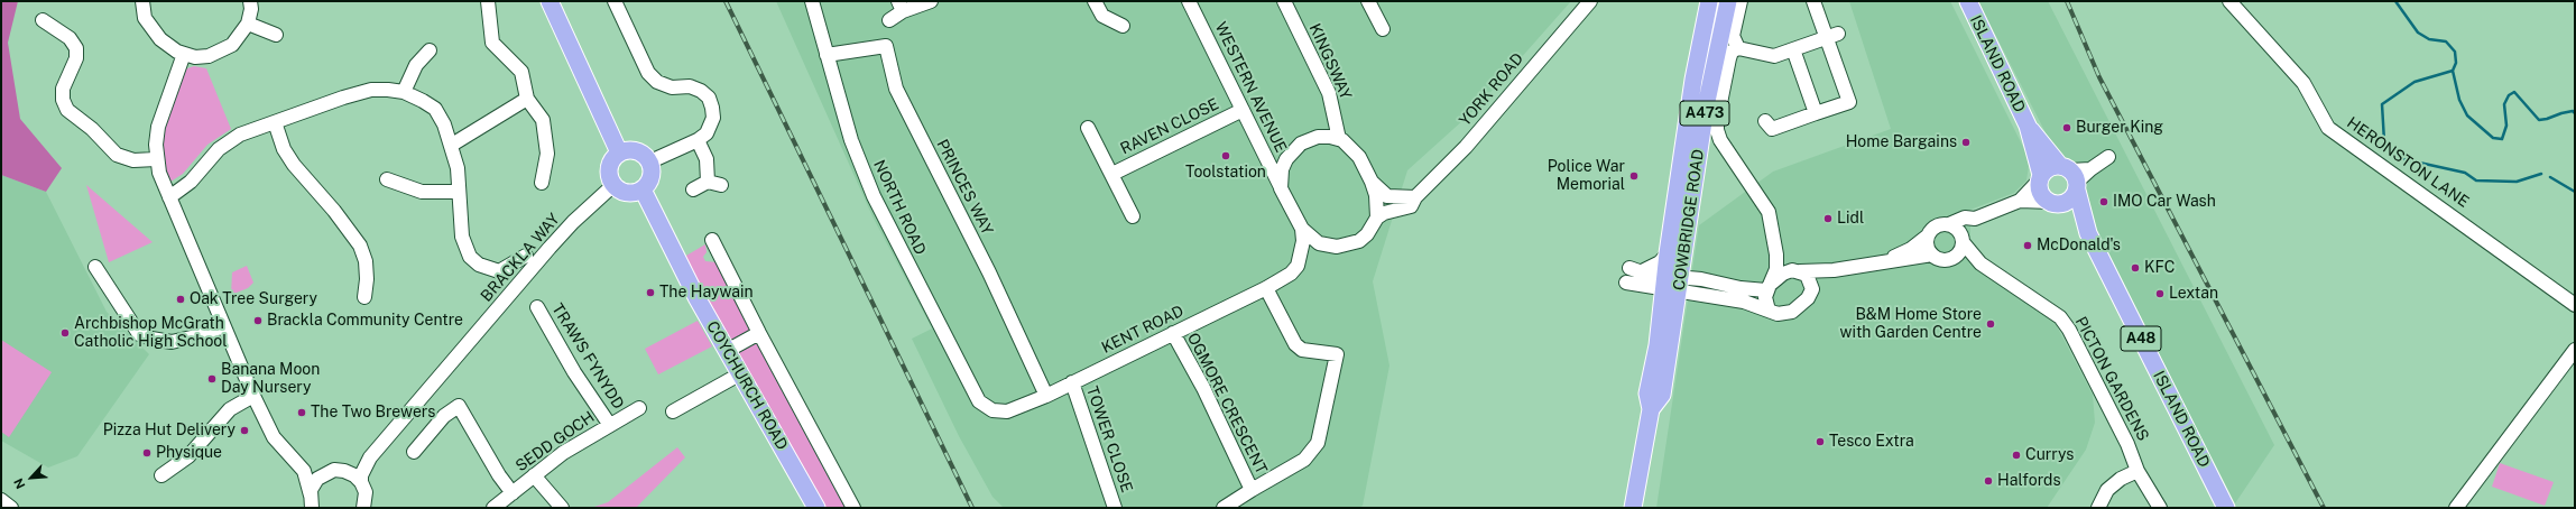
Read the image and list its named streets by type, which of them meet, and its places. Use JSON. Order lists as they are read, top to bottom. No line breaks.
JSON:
{"streets":{"main road":["ISLAND ROAD","A473","COWBRIDGE ROAD","A48","COYCHURCH ROAD"],"street":["KINGSWAY","WESTERN AVENUE","YORK ROAD","RAVEN CLOSE","HERONSTON LANE","PRINCES WAY","NORTH ROAD","BRACKLA WAY","KENT ROAD","TRAWS FYNYDD","PICTON GARDENS","OGMORE CRESCENT","TOWER CLOSE","SEDD GOCH"]},"crossings":[["KINGSWAY","WESTERN AVENUE"],["KINGSWAY","YORK ROAD"],["KINGSWAY","KENT ROAD"],["ISLAND ROAD","A48"],["WESTERN AVENUE","YORK ROAD"],["WESTERN AVENUE","RAVEN CLOSE"],["WESTERN AVENUE","KENT ROAD"],["YORK ROAD","KENT ROAD"],["PRINCES WAY","NORTH ROAD"],["PRINCES WAY","KENT ROAD"],["NORTH ROAD","KENT ROAD"],["BRACKLA WAY","COYCHURCH ROAD"],["KENT ROAD","OGMORE CRESCENT"],["KENT ROAD","TOWER CLOSE"],["TRAWS FYNYDD","SEDD GOCH"]],"places":["Burger King","Home Bargains","Toolstation","Police War Memorial","IMO Car Wash","Lidl","McDonald's","KFC","The Haywain","Lextan","Oak Tree Surgery","Brackla Community Centre","B&M Home Store with Garden Centre","Archbishop McGrath Catholic High School","Banana Moon Day Nursery","The Two Brewers","Pizza Hut Delivery","Tesco Extra","Physique","Currys","Halfords"],"north":"bottom left"}
